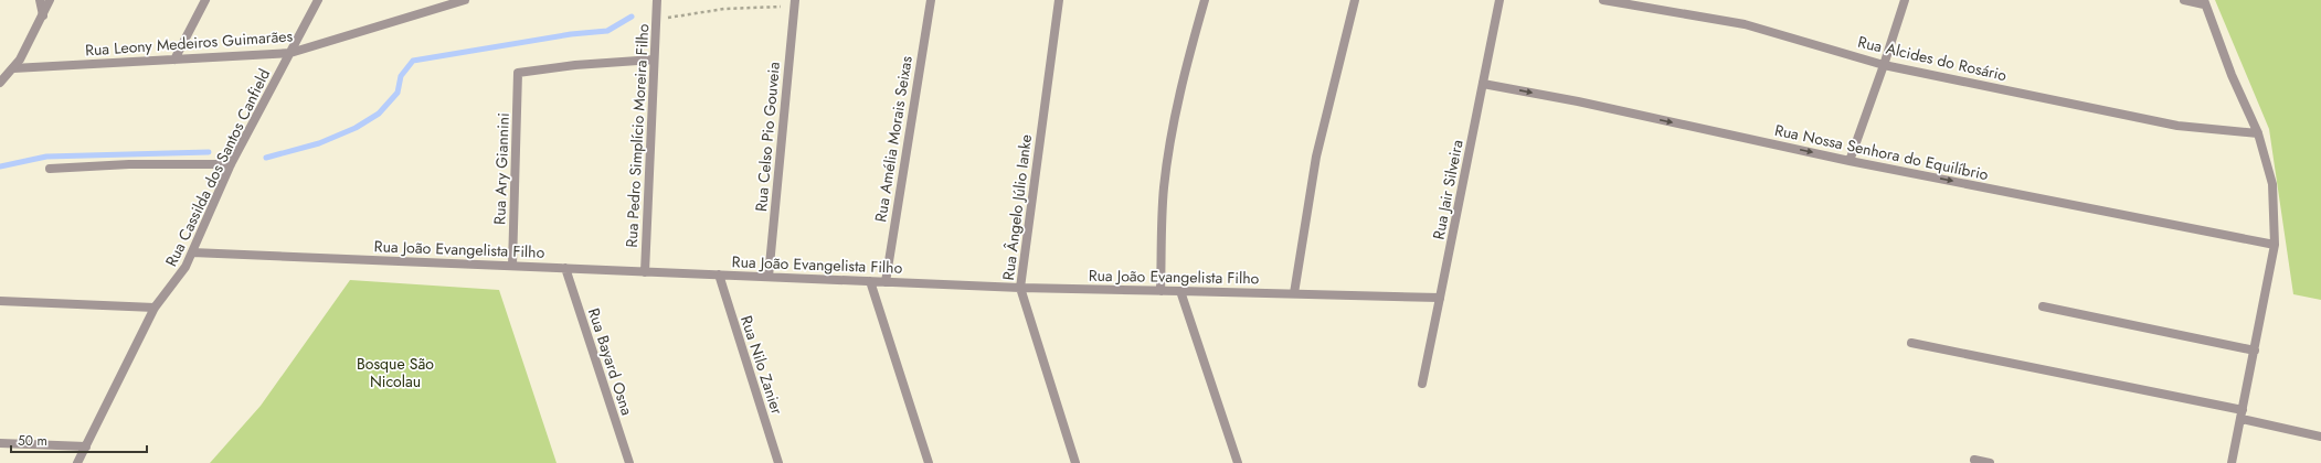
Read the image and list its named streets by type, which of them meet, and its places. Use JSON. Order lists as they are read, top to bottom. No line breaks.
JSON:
{"streets":{"street":["Rua Leony Medeiros Guimarães","Rua Alcides do Rosário","Rua Pedro Simplício Moreira Filho","Rua Celso Pio Gouveia","Rua Amélia Morais Seixas","Rua Nossa Senhora do Equilíbrio","Rua Cassilda dos Santos Canfield","Rua Ary Giannini","Rua Jair Silveira","Rua Ângelo Júlio Ianke","Rua João Evangelista Filho","Rua Bayard Osna","Rua Nilo Zanier"]},"crossings":[["Rua Leony Medeiros Guimarães","Rua Cassilda dos Santos Canfield"],["Rua Pedro Simplício Moreira Filho","Rua Ary Giannini"],["Rua Pedro Simplício Moreira Filho","Rua João Evangelista Filho"],["Rua Celso Pio Gouveia","Rua João Evangelista Filho"],["Rua Amélia Morais Seixas","Rua João Evangelista Filho"],["Rua Nossa Senhora do Equilíbrio","Rua Jair Silveira"],["Rua Cassilda dos Santos Canfield","Rua João Evangelista Filho"],["Rua Ary Giannini","Rua João Evangelista Filho"],["Rua Jair Silveira","Rua João Evangelista Filho"],["Rua Ângelo Júlio Ianke","Rua João Evangelista Filho"],["Rua João Evangelista Filho","Rua Bayard Osna"],["Rua João Evangelista Filho","Rua Nilo Zanier"]],"one_way":["Rua Nossa Senhora do Equilíbrio"],"parks":["Bosque São Nicolau"],"scale_bar":"50 m"}
